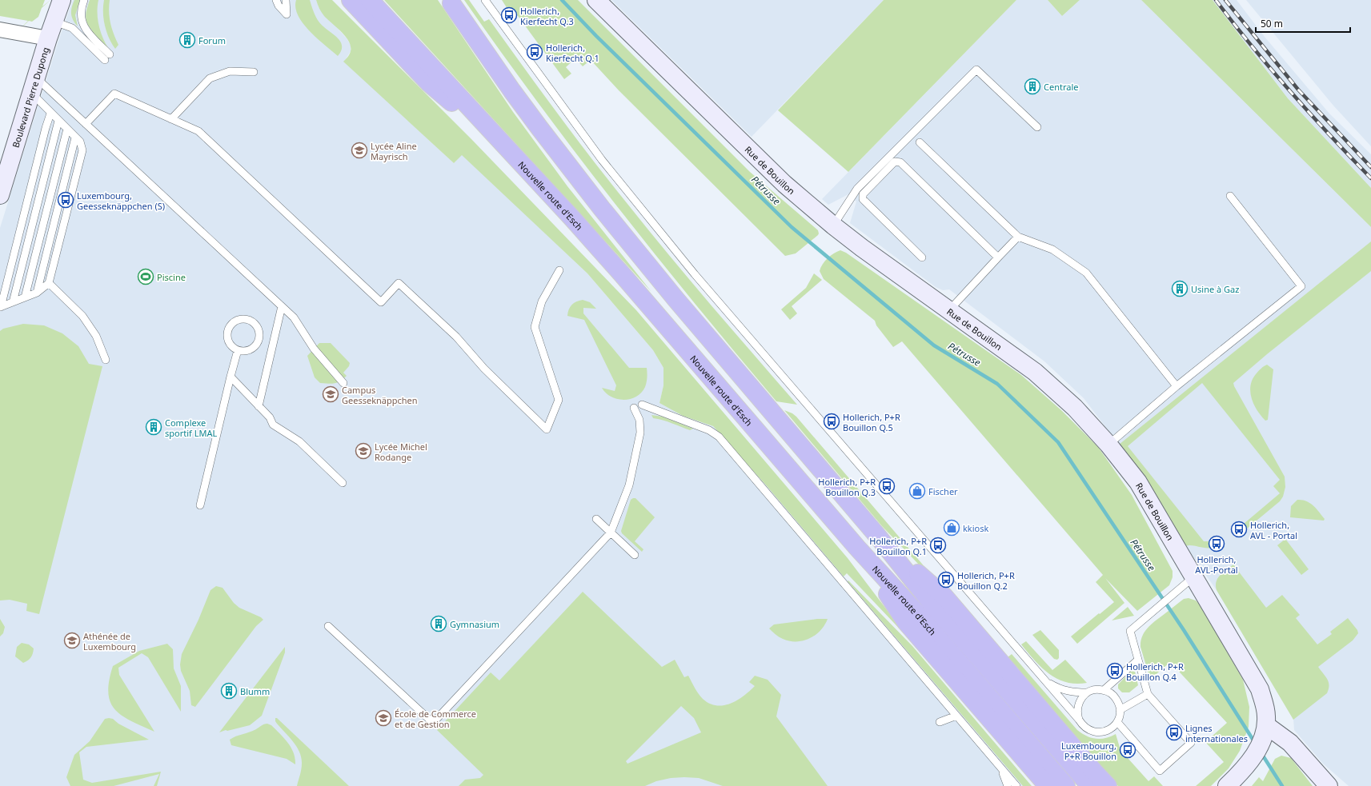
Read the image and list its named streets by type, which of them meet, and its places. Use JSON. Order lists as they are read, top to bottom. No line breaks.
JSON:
{"streets":{"highway":["Nouvelle route d'Esch"],"street":["Boulevard Pierre Dupong","Rue de Bouillon"]},"water":["Pétrusse"],"places":{"bus stop":["Hollerich, Kierfecht Q.3","Hollerich, Kierfecht Q.1","Luxembourg, Geesseknäppchen (S)","Hollerich, P+R Bouillon Q.5","Hollerich, P+R Bouillon Q.3","Hollerich, AVL - Portal","Hollerich, AVL-Portal","Hollerich, P+R Bouillon Q.1","Hollerich, P+R Bouillon Q.2","Hollerich, P+R Bouillon Q.4","Lignes internationales","Luxembourg, P+R Bouillon"],"building":["Forum","Centrale","Usine à Gaz","Complexe sportif LMAL","Gymnasium","Blumm"],"school or university":["Lycée Aline Mayrisch","Campus Geesseknäppchen","Lycée Michel Rodange","Athénée de Luxembourg","École de Commerce et de Gestion"],"sports":["Piscine"],"shop":["Fischer","kkiosk"]},"scale_bar":"50 m"}
